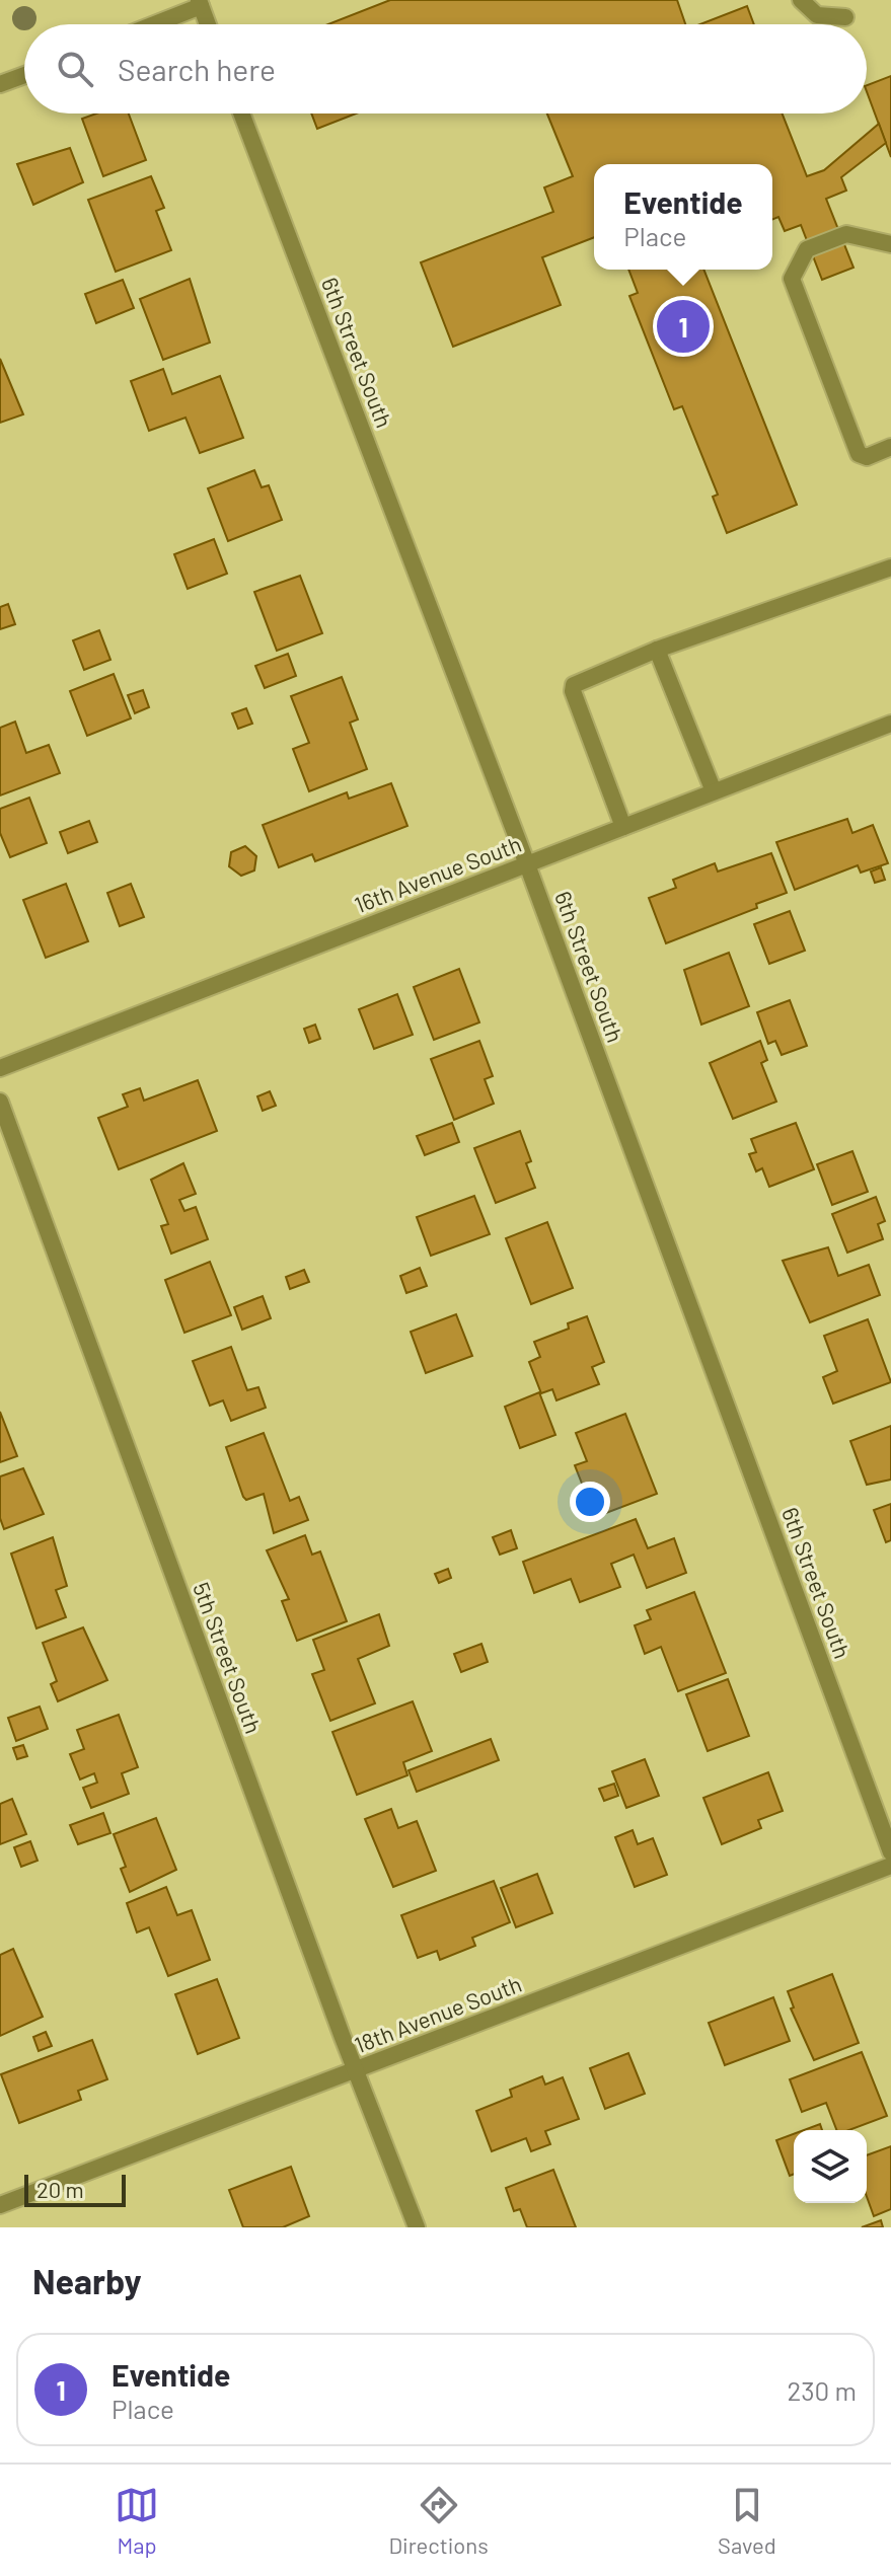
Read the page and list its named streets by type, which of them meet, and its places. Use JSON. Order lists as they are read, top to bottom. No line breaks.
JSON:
{"streets":{"street":["6th Street South","16th Avenue South","5th Street South","18th Avenue South"]},"crossings":[["6th Street South","16th Avenue South"],["5th Street South","18th Avenue South"]],"scale_bar":"20 m","page":{"search":"Search here","popup":["Eventide","Place"],"pins":"1","scale":"20 m","heading":"Nearby","list":[{"mark":"1","name":"Eventide","note":"Place","value":"230 m"}],"nav":["Map","Directions","Saved"]}}
